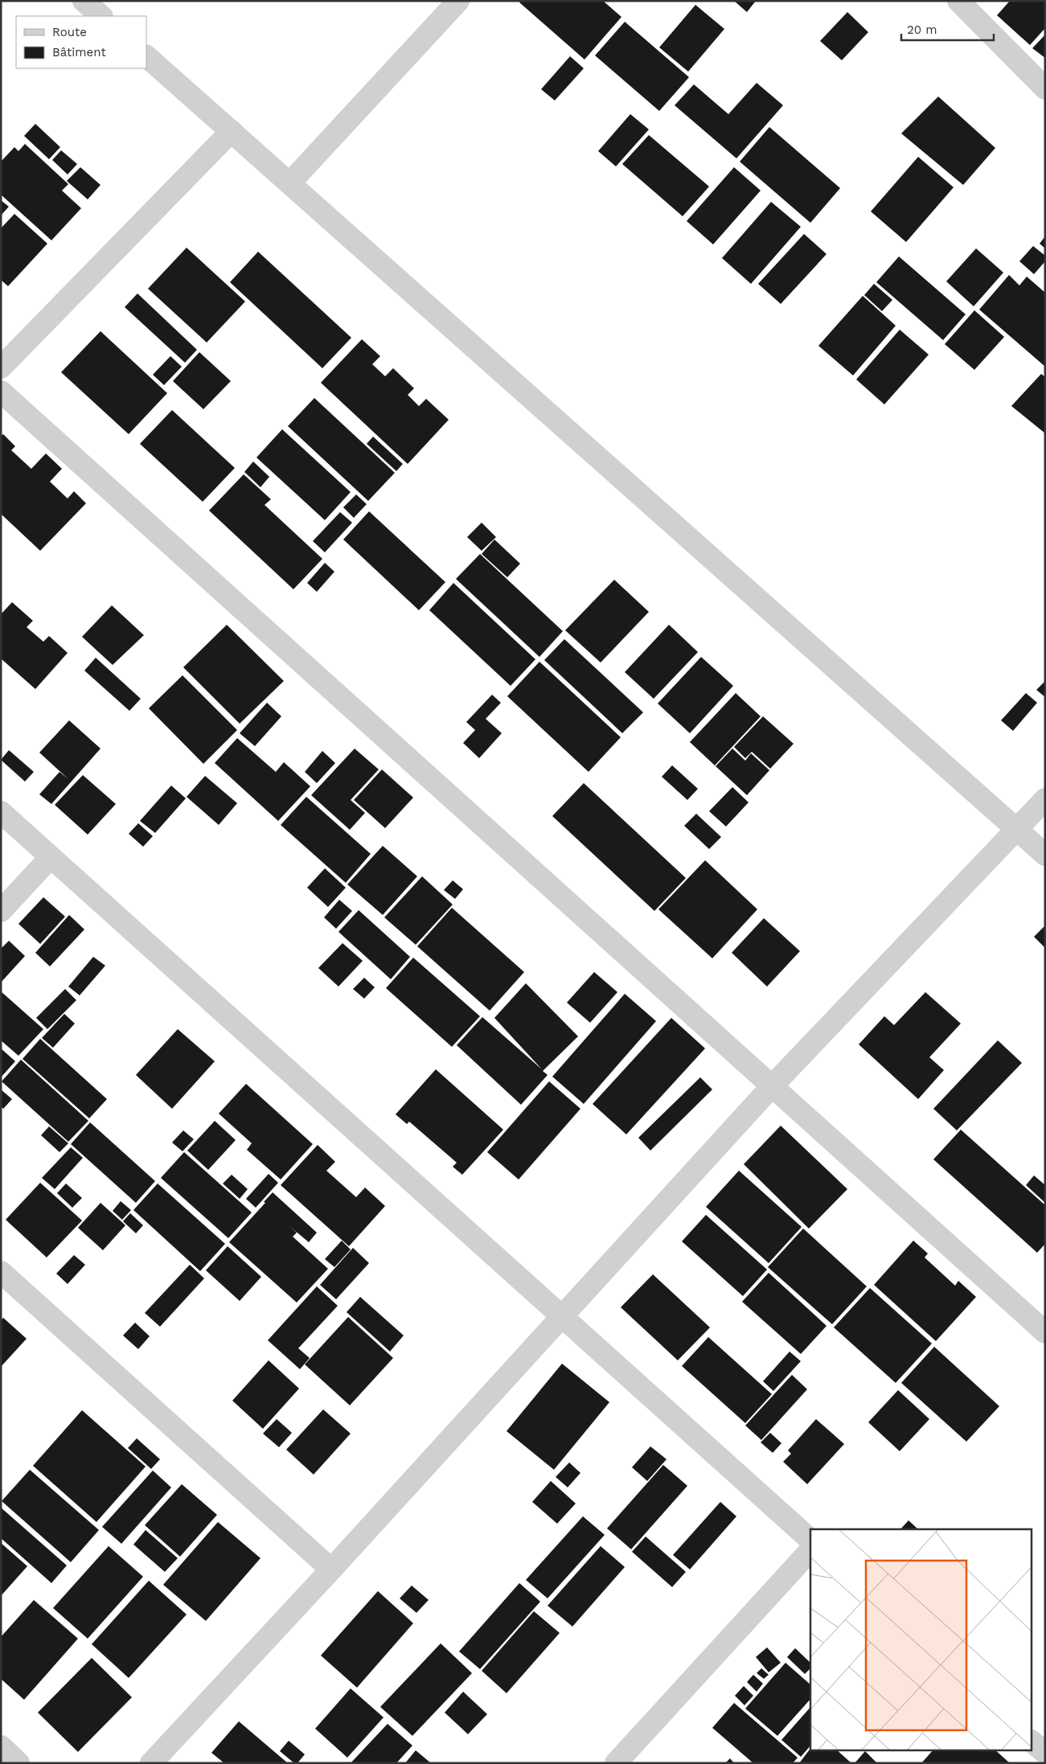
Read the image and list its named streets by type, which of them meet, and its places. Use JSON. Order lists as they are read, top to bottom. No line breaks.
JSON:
{"legend":["Route","Bâtiment"],"scale_bar":"20 m"}
